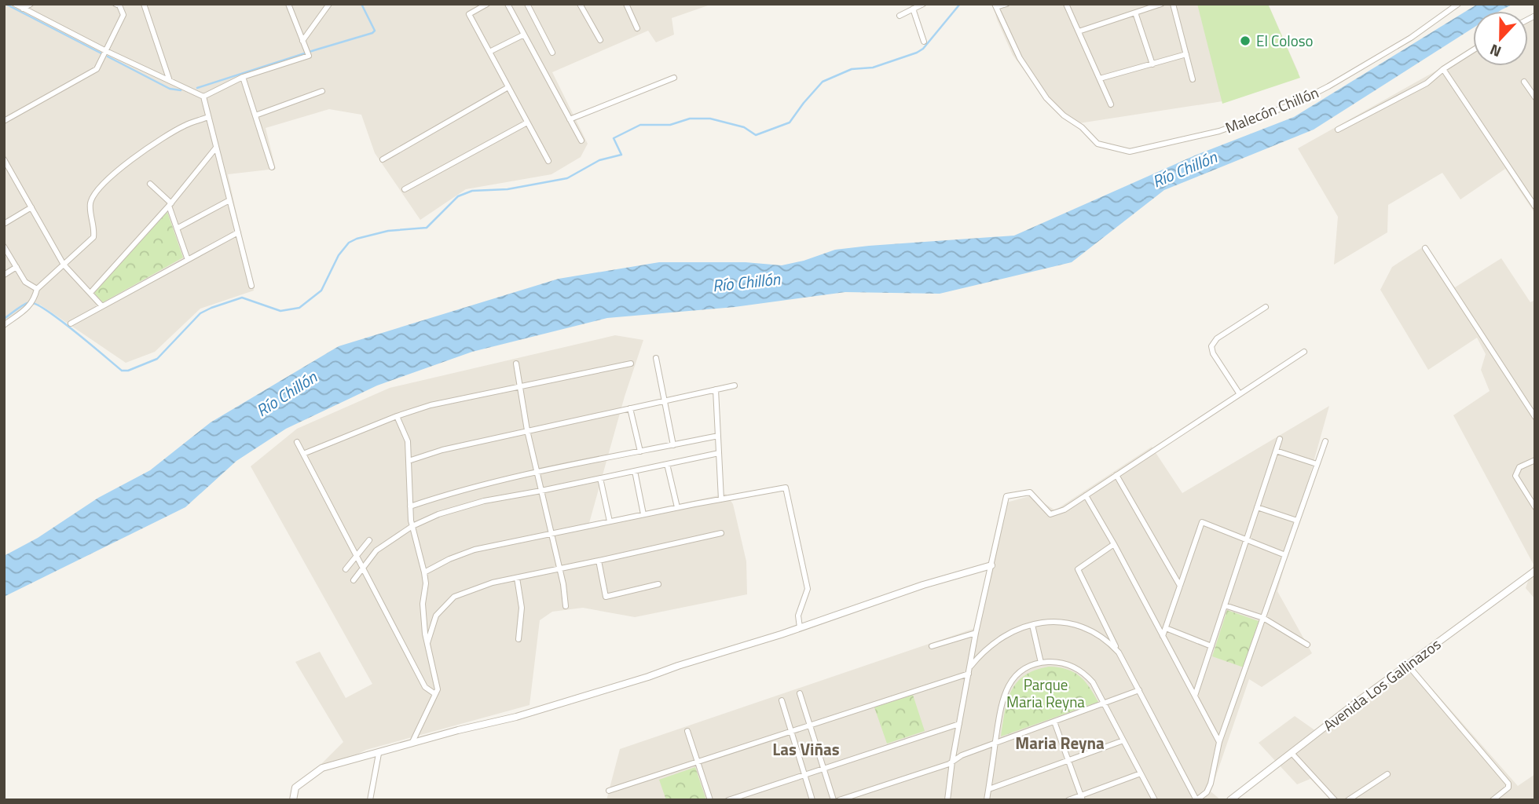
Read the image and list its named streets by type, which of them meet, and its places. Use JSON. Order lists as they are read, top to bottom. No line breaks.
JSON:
{"streets":{"street":["Malecón Chillón","Avenida Los Gallinazos"]},"districts":["Maria Reyna","Las Viñas"],"water":["Río Chillón"],"parks":["Parque Maria Reyna"],"places":["El Coloso"],"north":"bottom"}
